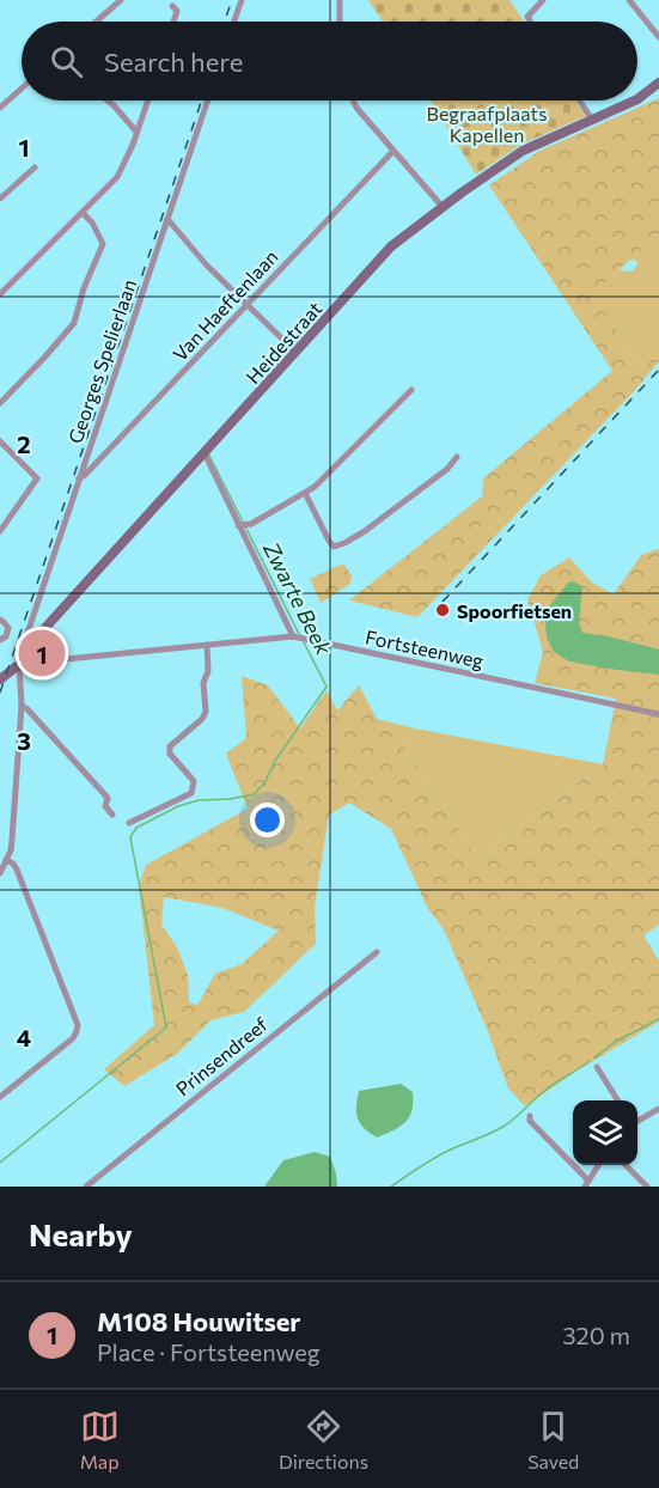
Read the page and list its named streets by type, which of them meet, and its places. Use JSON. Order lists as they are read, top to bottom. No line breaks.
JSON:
{"streets":{"street":["Van Haeftenlaan","Heidestraat","Georges Spelierlaan","Fortsteenweg","Prinsendreef"]},"crossings":[["Van Haeftenlaan","Georges Spelierlaan"],["Heidestraat","Georges Spelierlaan"],["Heidestraat","Fortsteenweg"]],"water":["Zwarte Beek"],"parks":["Begraafplaats Kapellen"],"places":["Spoorfietsen"],"page":{"search":"Search here","pins":"1","heading":"Nearby","list":[{"mark":"1","name":"M108 Houwitser","note":"Place · Fortsteenweg","value":"320 m"}],"nav":["Map","Directions","Saved"]},"grid":{"rows":["1","2","3","4"]}}
